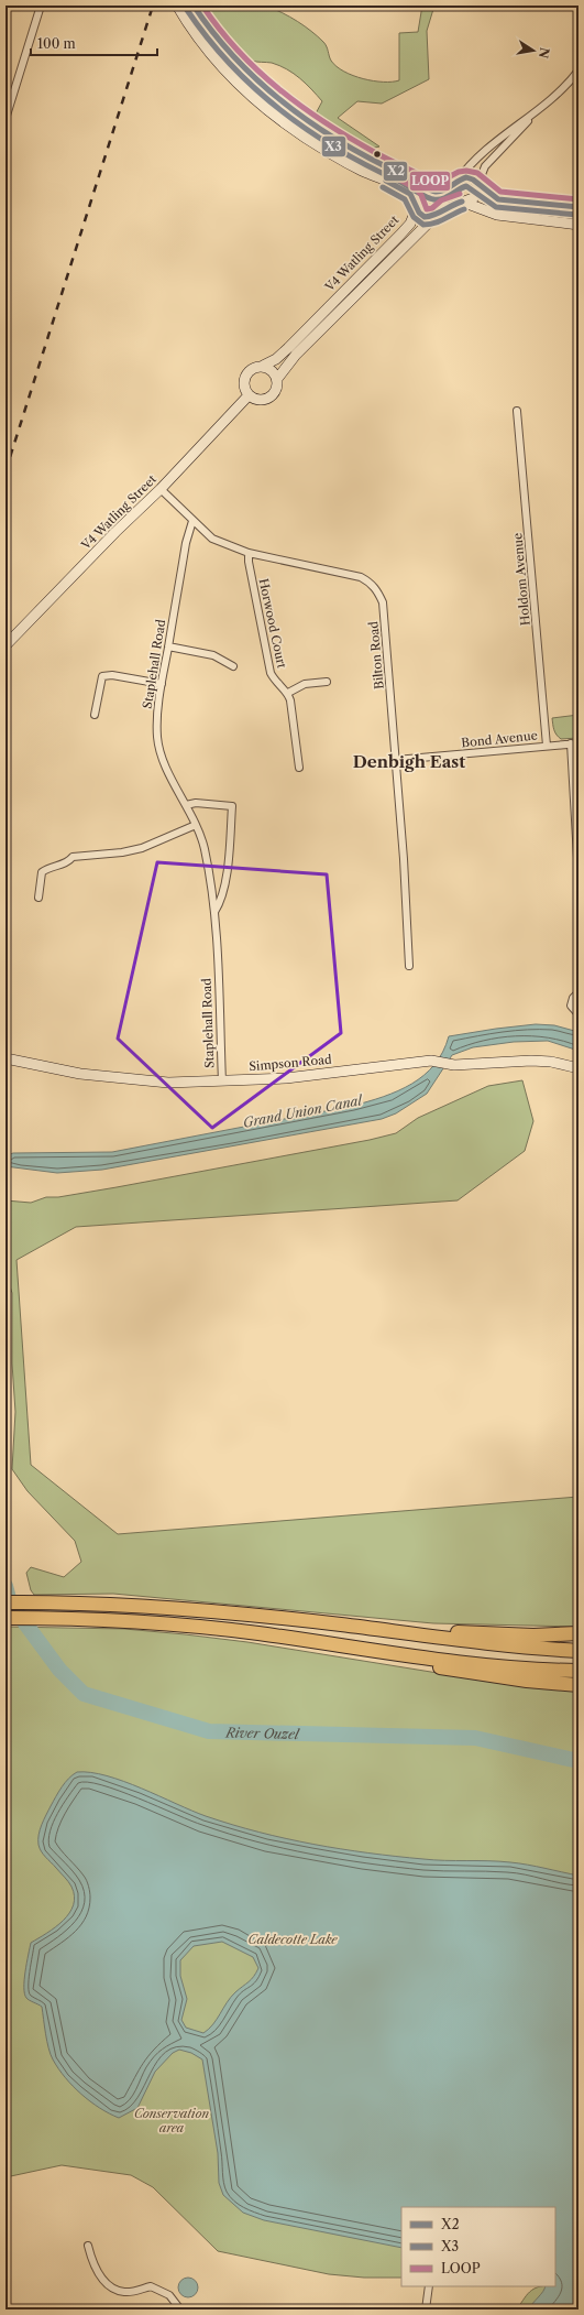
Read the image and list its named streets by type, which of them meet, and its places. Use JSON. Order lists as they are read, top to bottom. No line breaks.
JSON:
{"streets":{"street":["V4 Watling Street","Holdom Avenue","Horwood Court","Bilton Road","Staplehall Road","Bond Avenue","Simpson Road"]},"crossings":[["V4 Watling Street","Bilton Road"],["Holdom Avenue","Bond Avenue"],["Horwood Court","Bilton Road"],["Bilton Road","Staplehall Road"],["Bilton Road","Bond Avenue"],["Staplehall Road","Simpson Road"]],"districts":["Denbigh East"],"water":["Grand Union Canal","River Ouzel"],"parks":["Caldecotte Lake","Conservation area"],"lines":["transit line X2","transit line LOOP","transit line X3"],"legend":["X2","X3","LOOP"],"scale_bar":"100 m","north":"right"}
